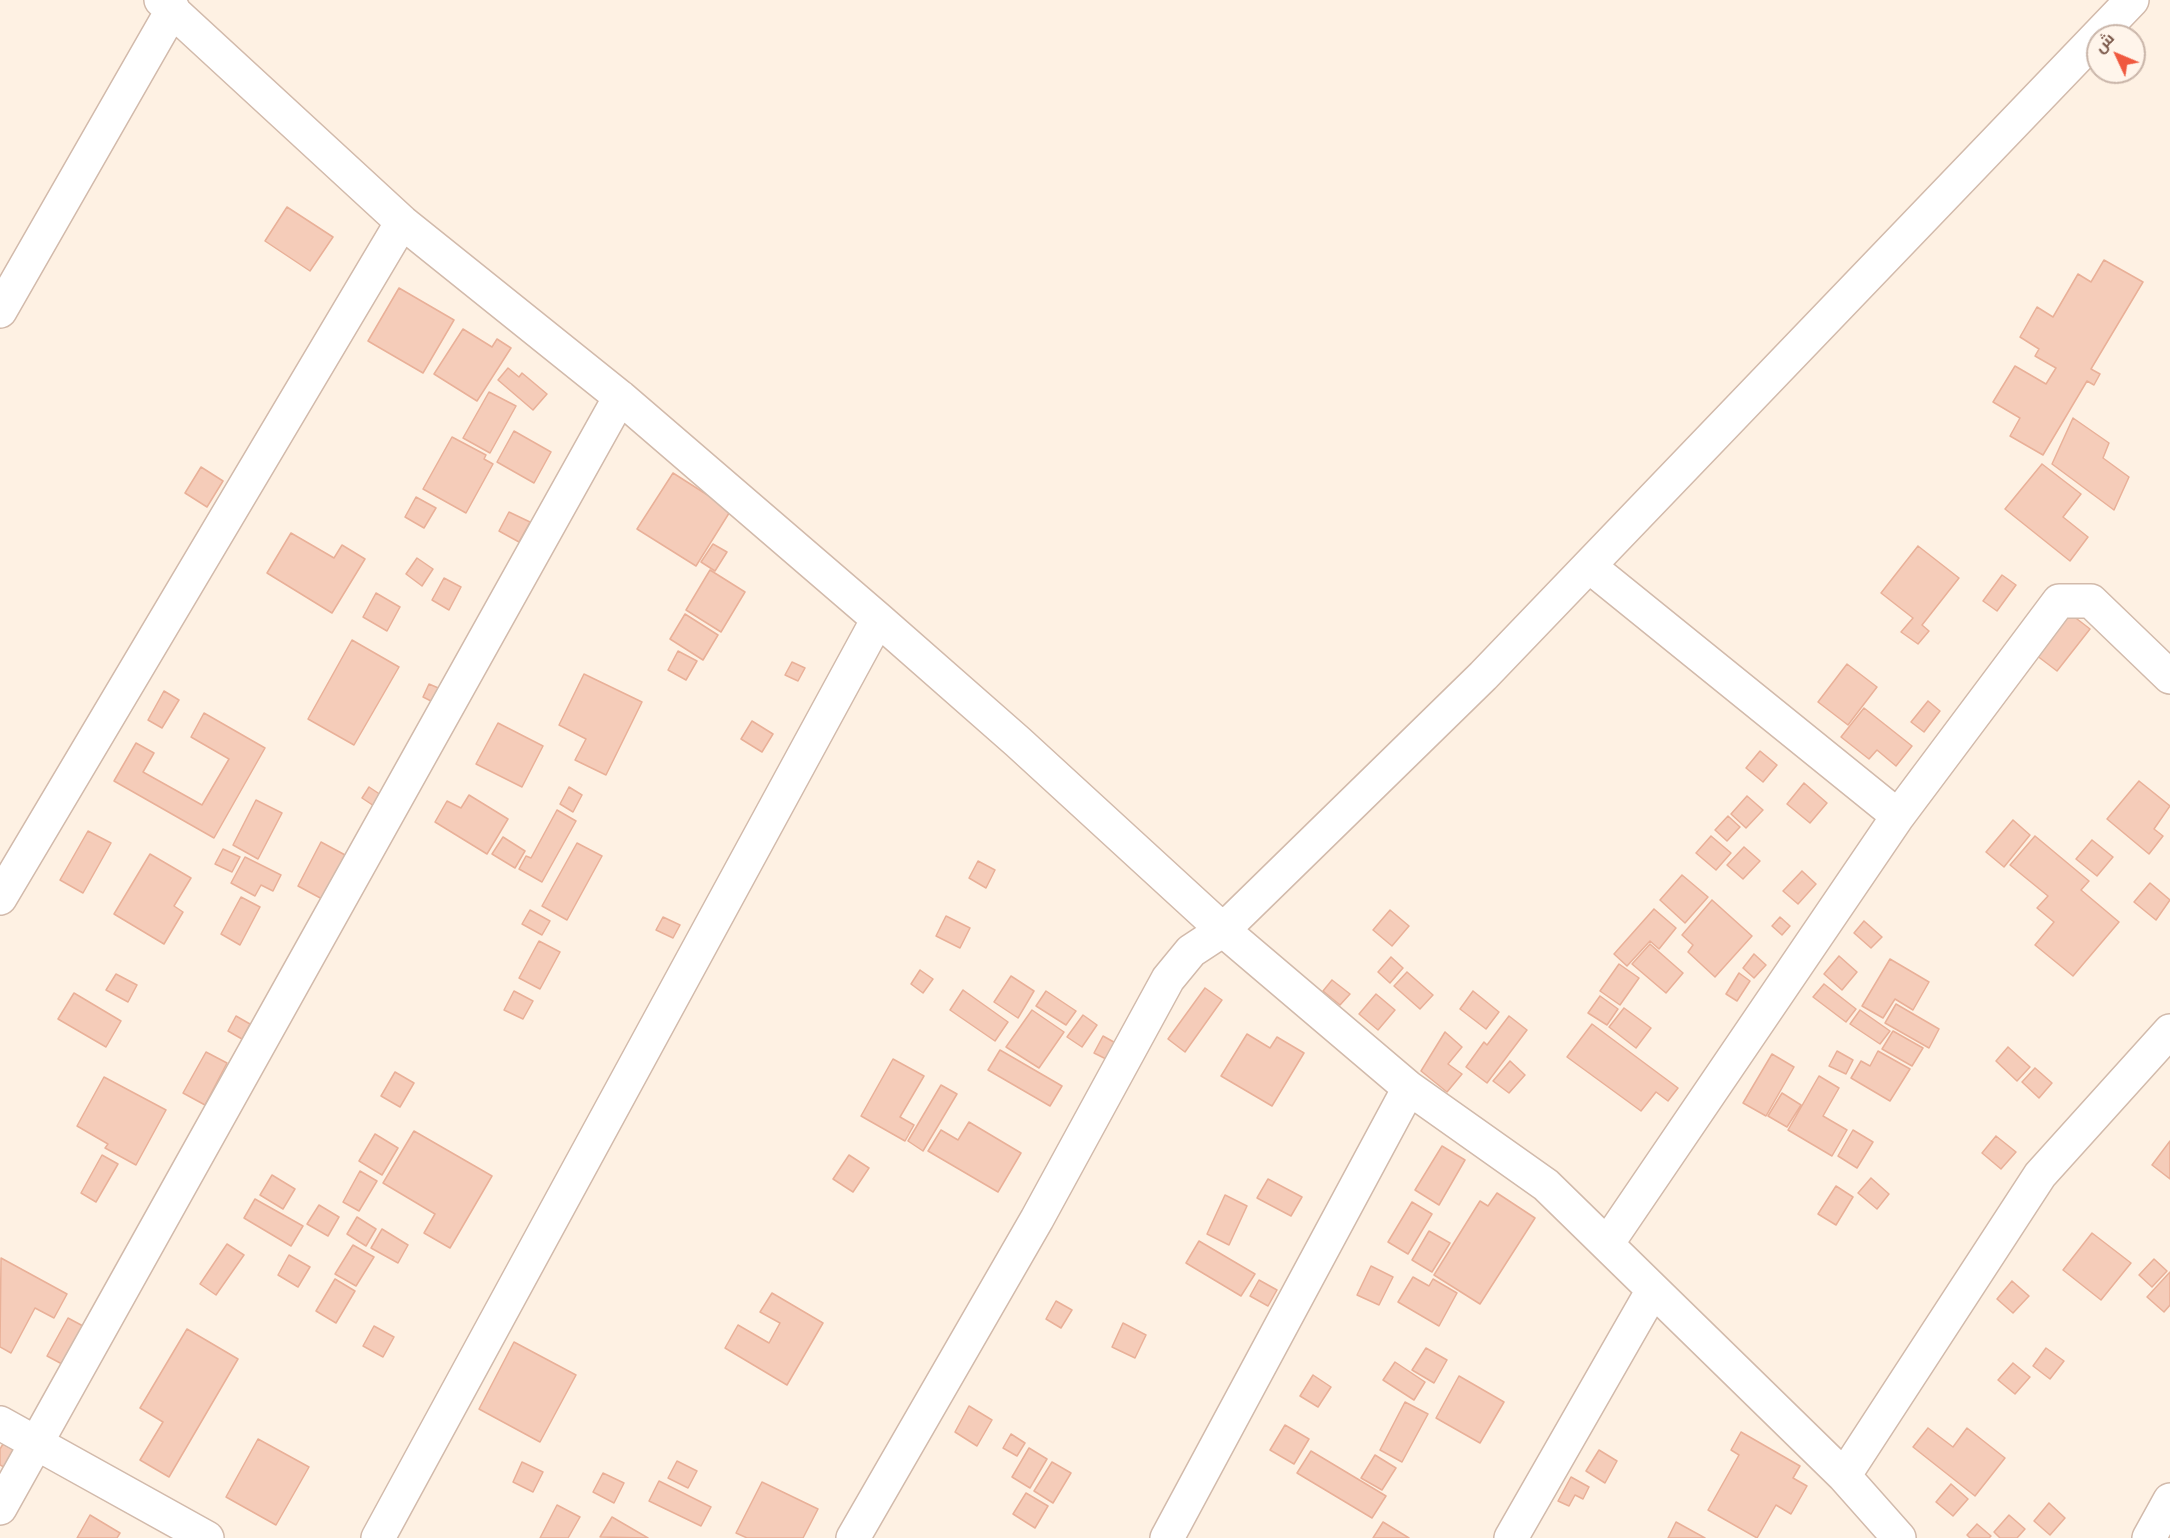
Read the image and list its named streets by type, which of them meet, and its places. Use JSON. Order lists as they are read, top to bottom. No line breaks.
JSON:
{"north":"top left"}
